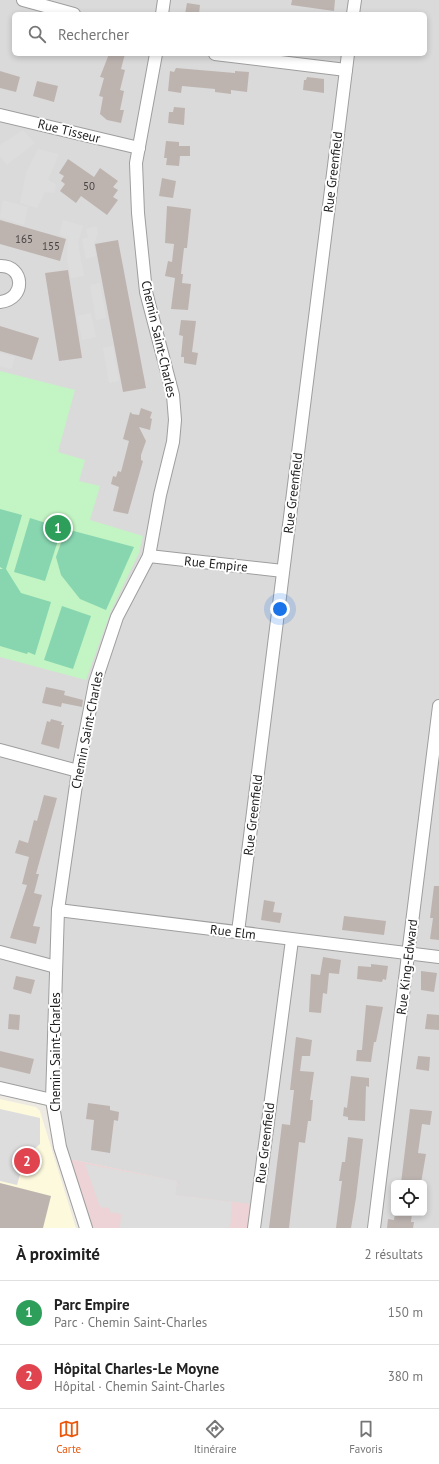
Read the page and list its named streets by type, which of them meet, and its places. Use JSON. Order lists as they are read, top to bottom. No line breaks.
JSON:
{"streets":{"street":["Rue Tisseur","Rue Greenfield","Chemin Saint-Charles","Rue Empire","Rue Elm","Rue King-Edward"]},"crossings":[["Rue Tisseur","Chemin Saint-Charles"],["Rue Greenfield","Rue Empire"],["Rue Greenfield","Rue Elm"],["Chemin Saint-Charles","Rue Empire"],["Chemin Saint-Charles","Rue Elm"],["Rue Elm","Rue King-Edward"]],"house_numbers":["50","165","155"],"page":{"search":"Rechercher","pins":["1","2"],"heading":["À proximité","2 résultats"],"list":[{"mark":"1","name":"Parc Empire","note":"Parc · Chemin Saint-Charles","value":"150 m"},{"mark":"2","name":"Hôpital Charles-Le Moyne","note":"Hôpital · Chemin Saint-Charles","value":"380 m"}],"nav":["Carte","Itinéraire","Favoris"]}}
